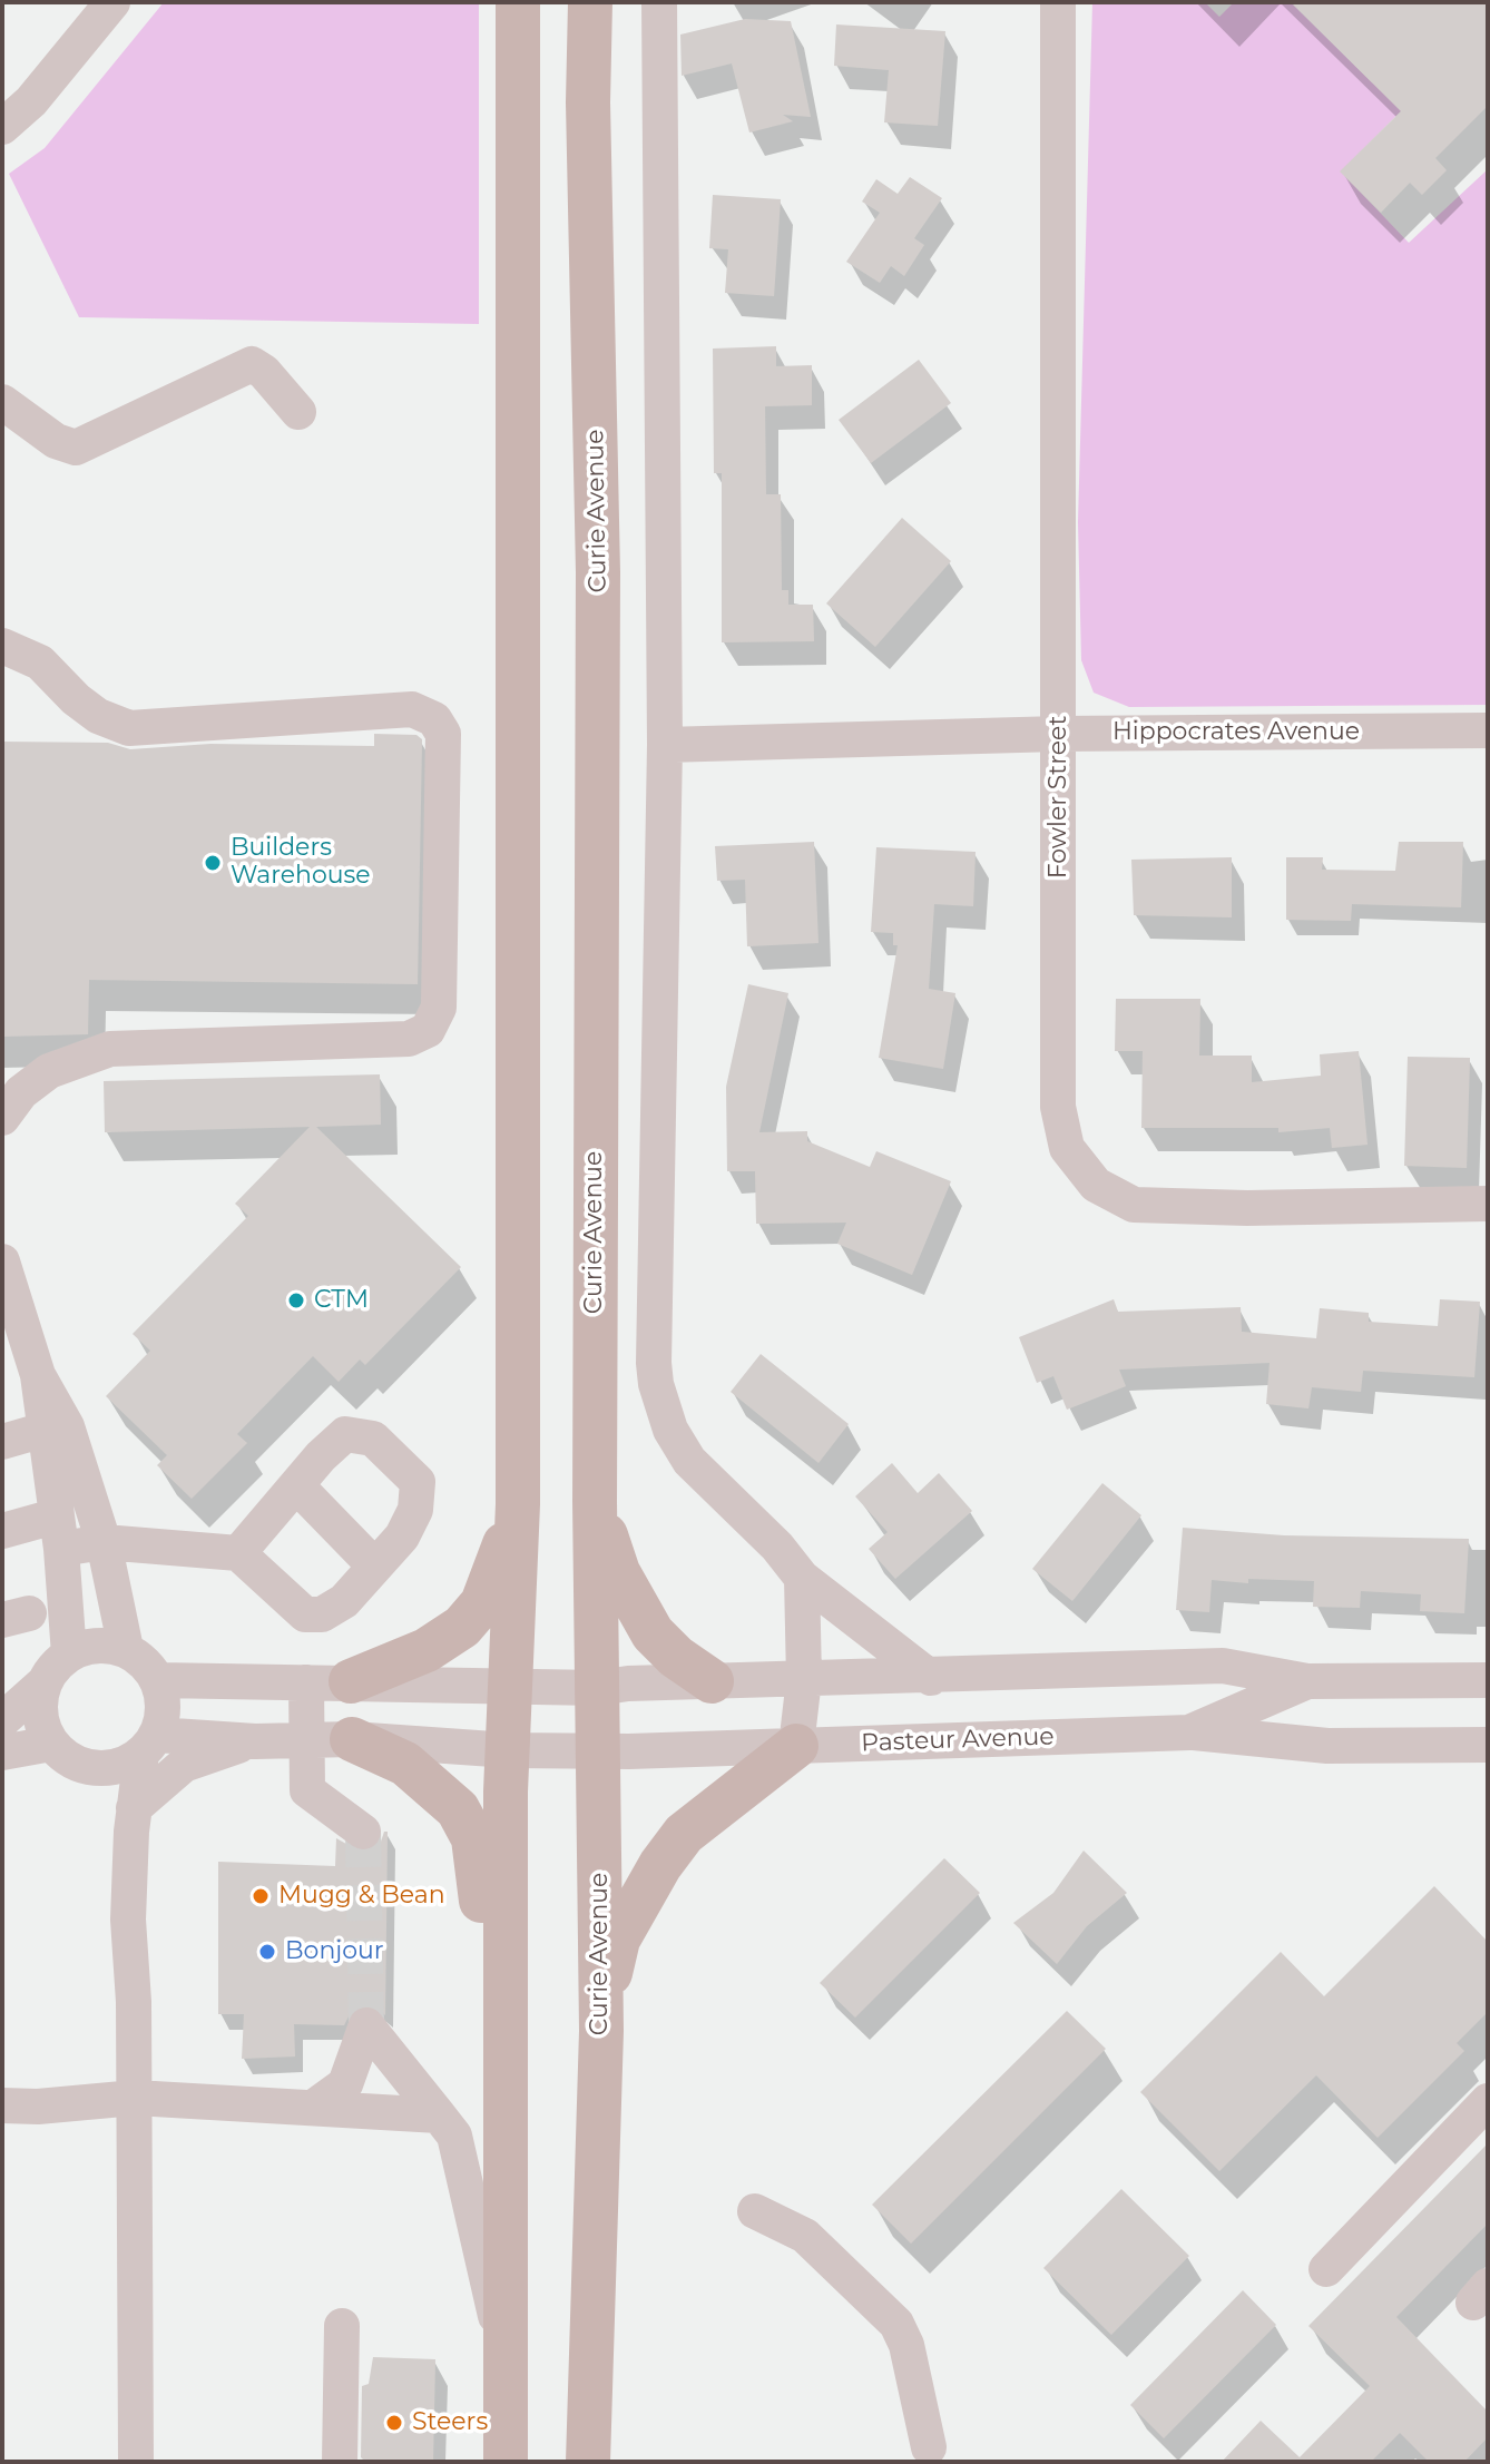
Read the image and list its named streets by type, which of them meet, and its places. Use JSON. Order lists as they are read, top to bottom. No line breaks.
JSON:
{"streets":{"main road":["Curie Avenue"],"street":["Hippocrates Avenue","Fowler Street","Pasteur Avenue"]},"crossings":[["Curie Avenue","Pasteur Avenue"],["Hippocrates Avenue","Fowler Street"]],"places":["Builders Warehouse","CTM","Mugg & Bean","Bonjour","Steers"]}
